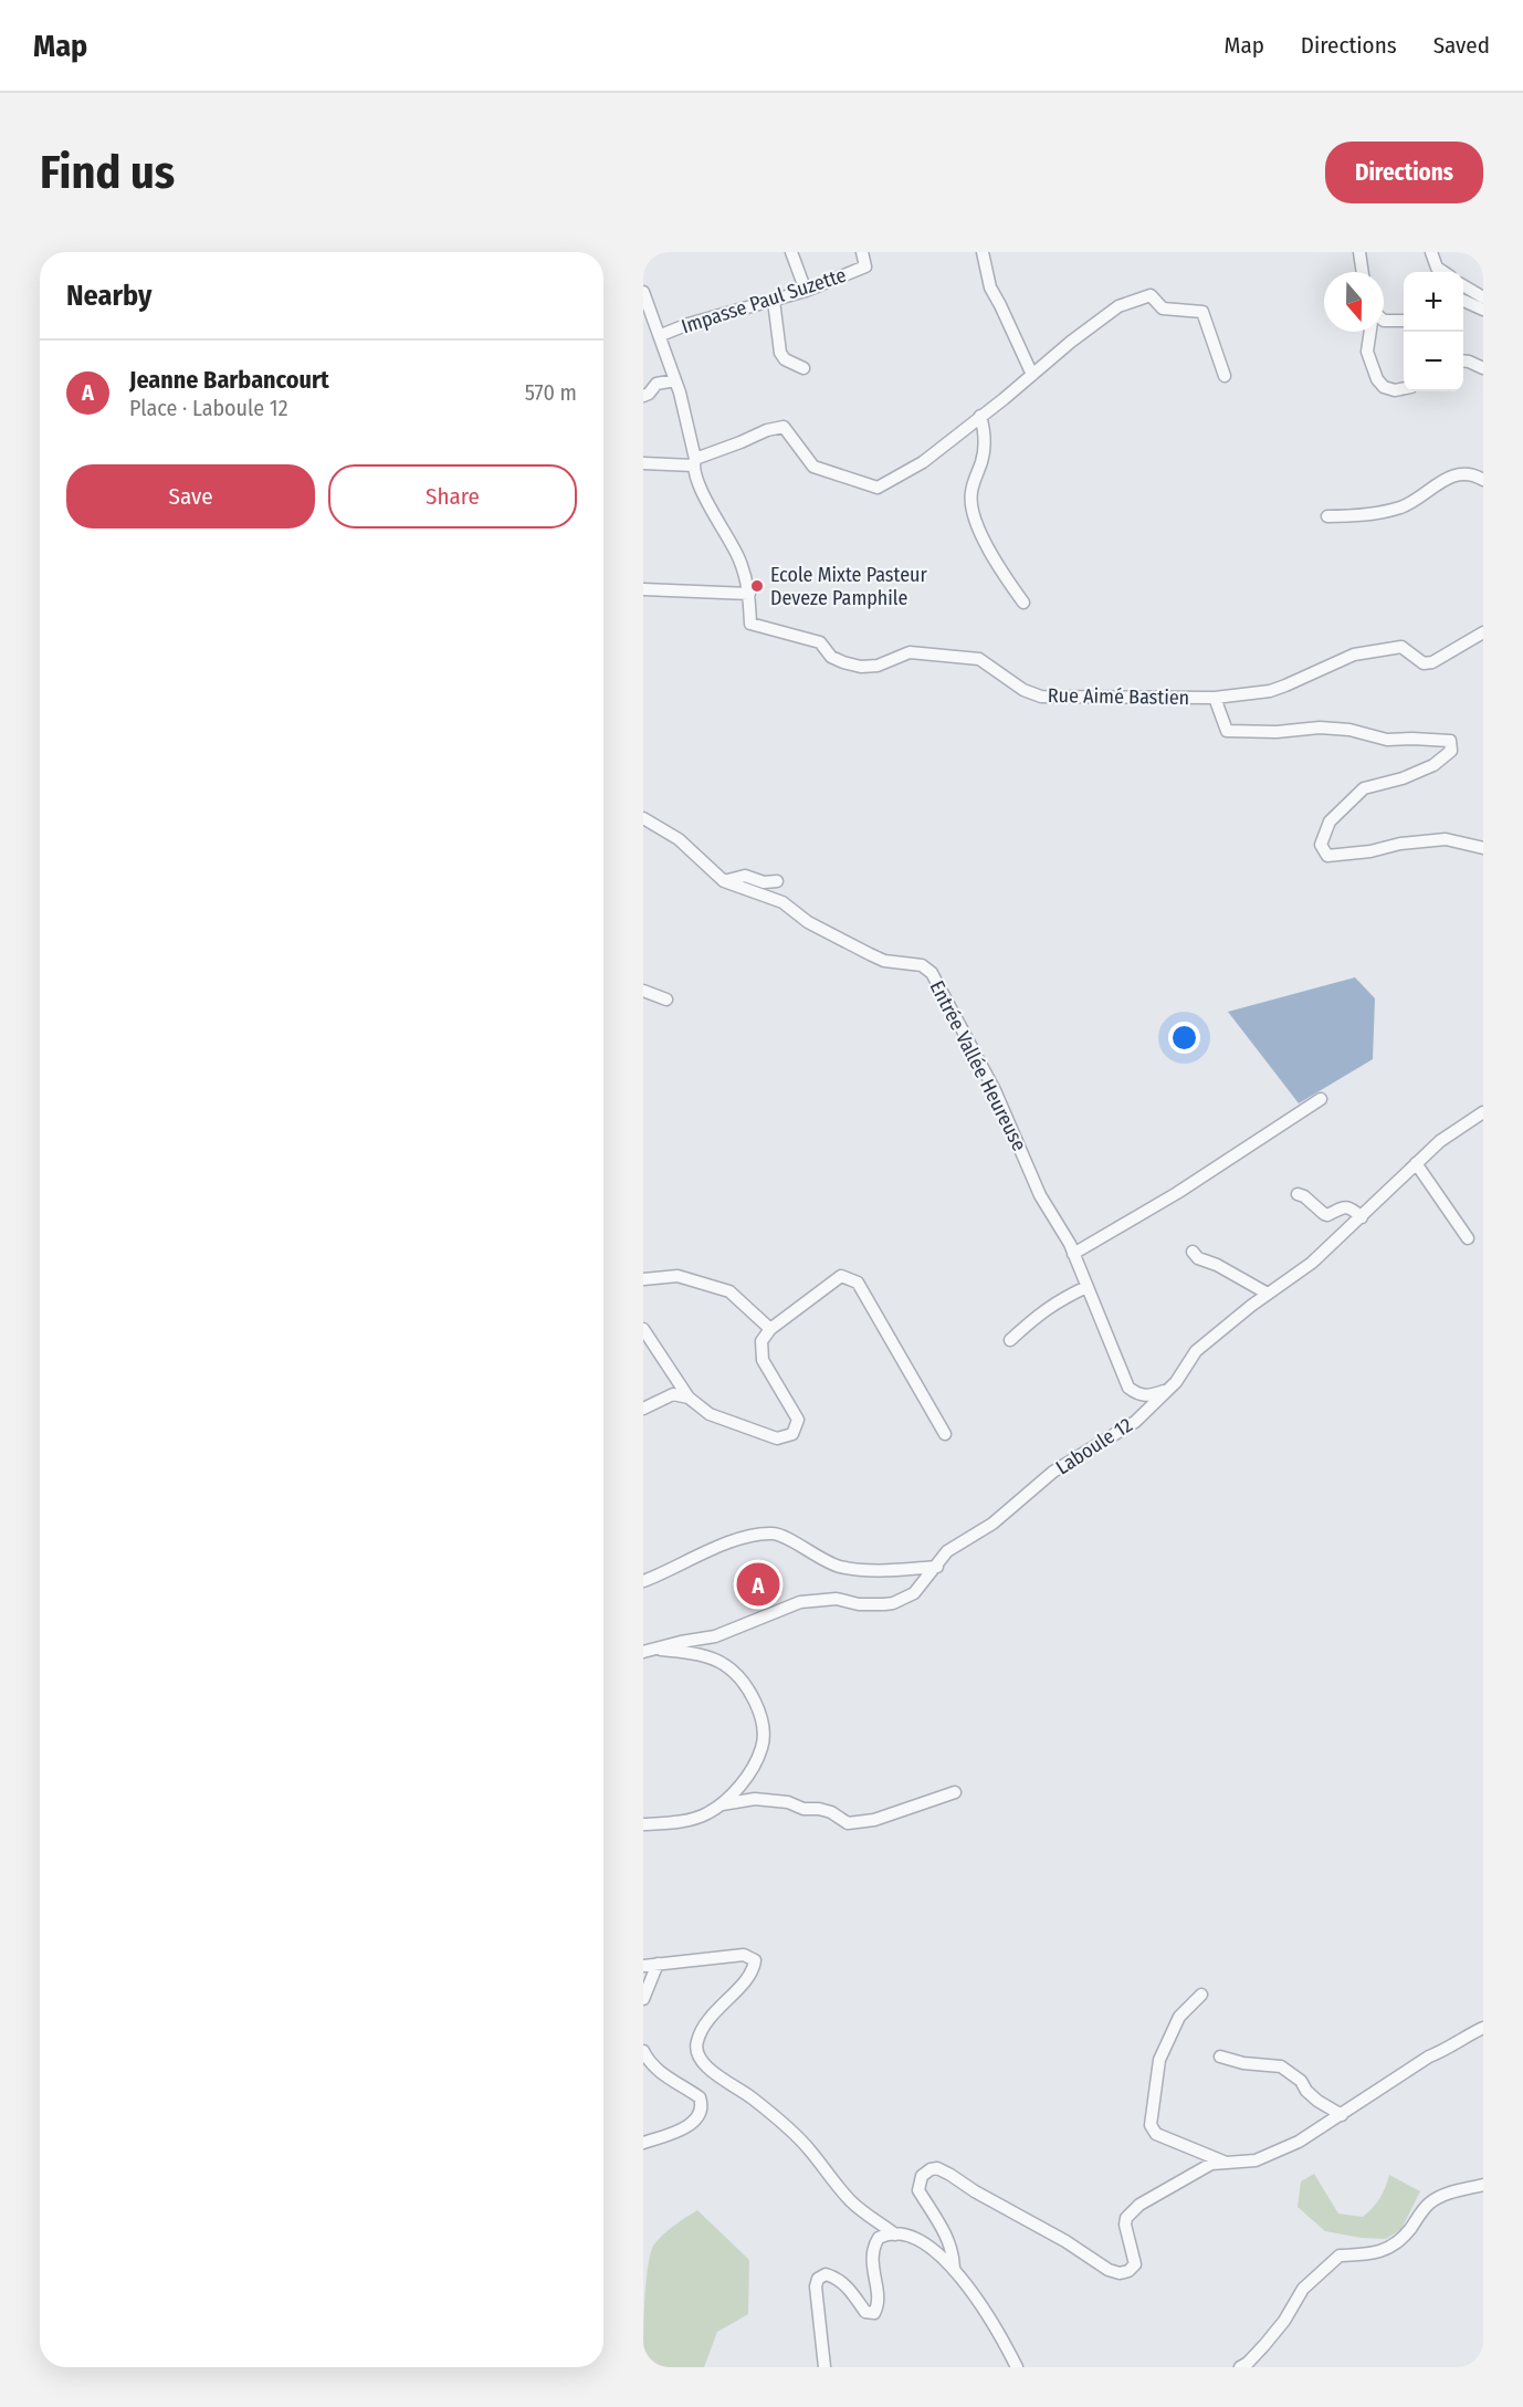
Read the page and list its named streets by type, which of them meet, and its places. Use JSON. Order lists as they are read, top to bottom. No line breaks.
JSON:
{"streets":{"street":["Impasse Paul Suzette","Rue Aimé Bastien","Entrée Vallée Heureuse","Laboule 12"]},"crossings":[["Impasse Paul Suzette","Rue Aimé Bastien"],["Entrée Vallée Heureuse","Laboule 12"]],"places":["Ecole Mixte Pasteur Deveze Pamphile"],"north":"bottom","page":{"header":"Map","nav":["Map","Directions","Saved"],"buttons":["Directions",["Save","Share"]],"title":"Find us","heading":"Nearby","map_buttons":["+","−"],"list":[{"mark":"A","name":"Jeanne Barbancourt","note":"Place · Laboule 12","value":"570 m"}],"pins":"A"}}
